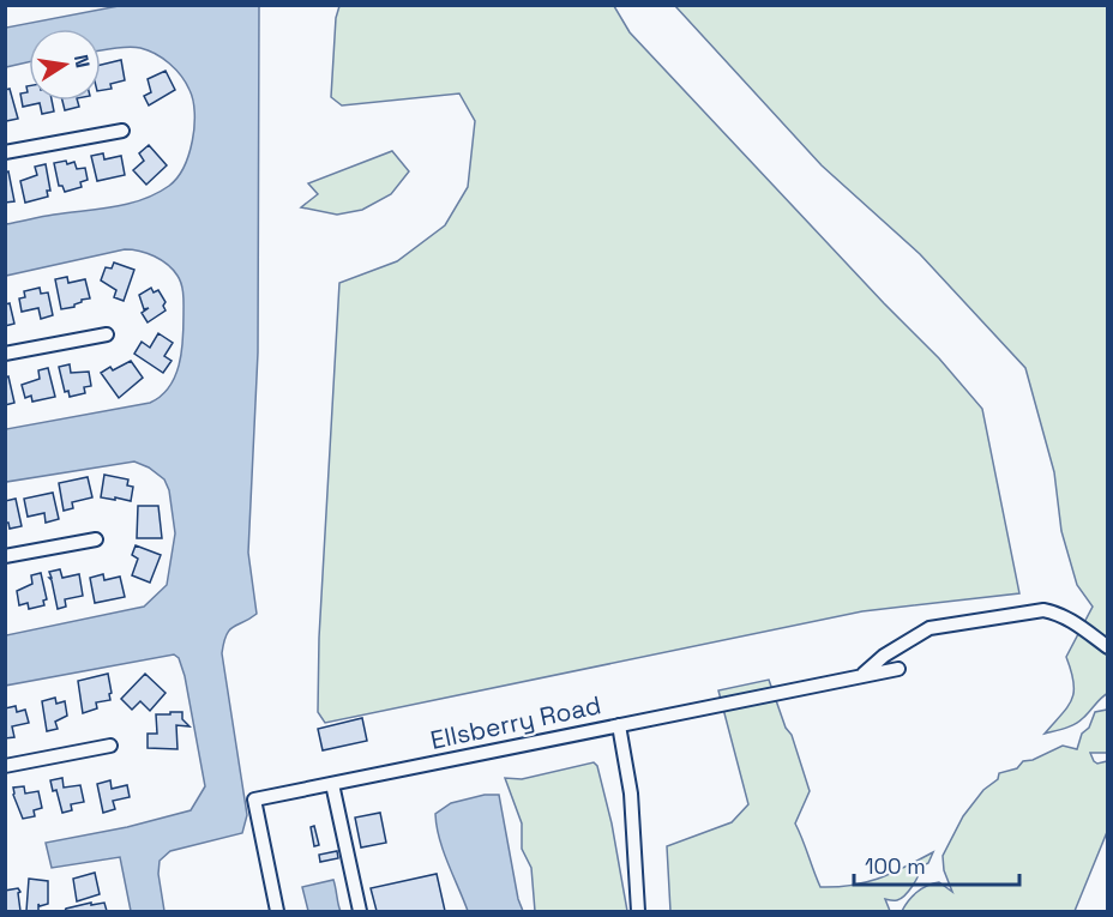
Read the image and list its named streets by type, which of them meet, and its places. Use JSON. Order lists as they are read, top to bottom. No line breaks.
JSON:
{"streets":{"street":["Ellsberry Road"]},"scale_bar":"100 m","north":"right"}
